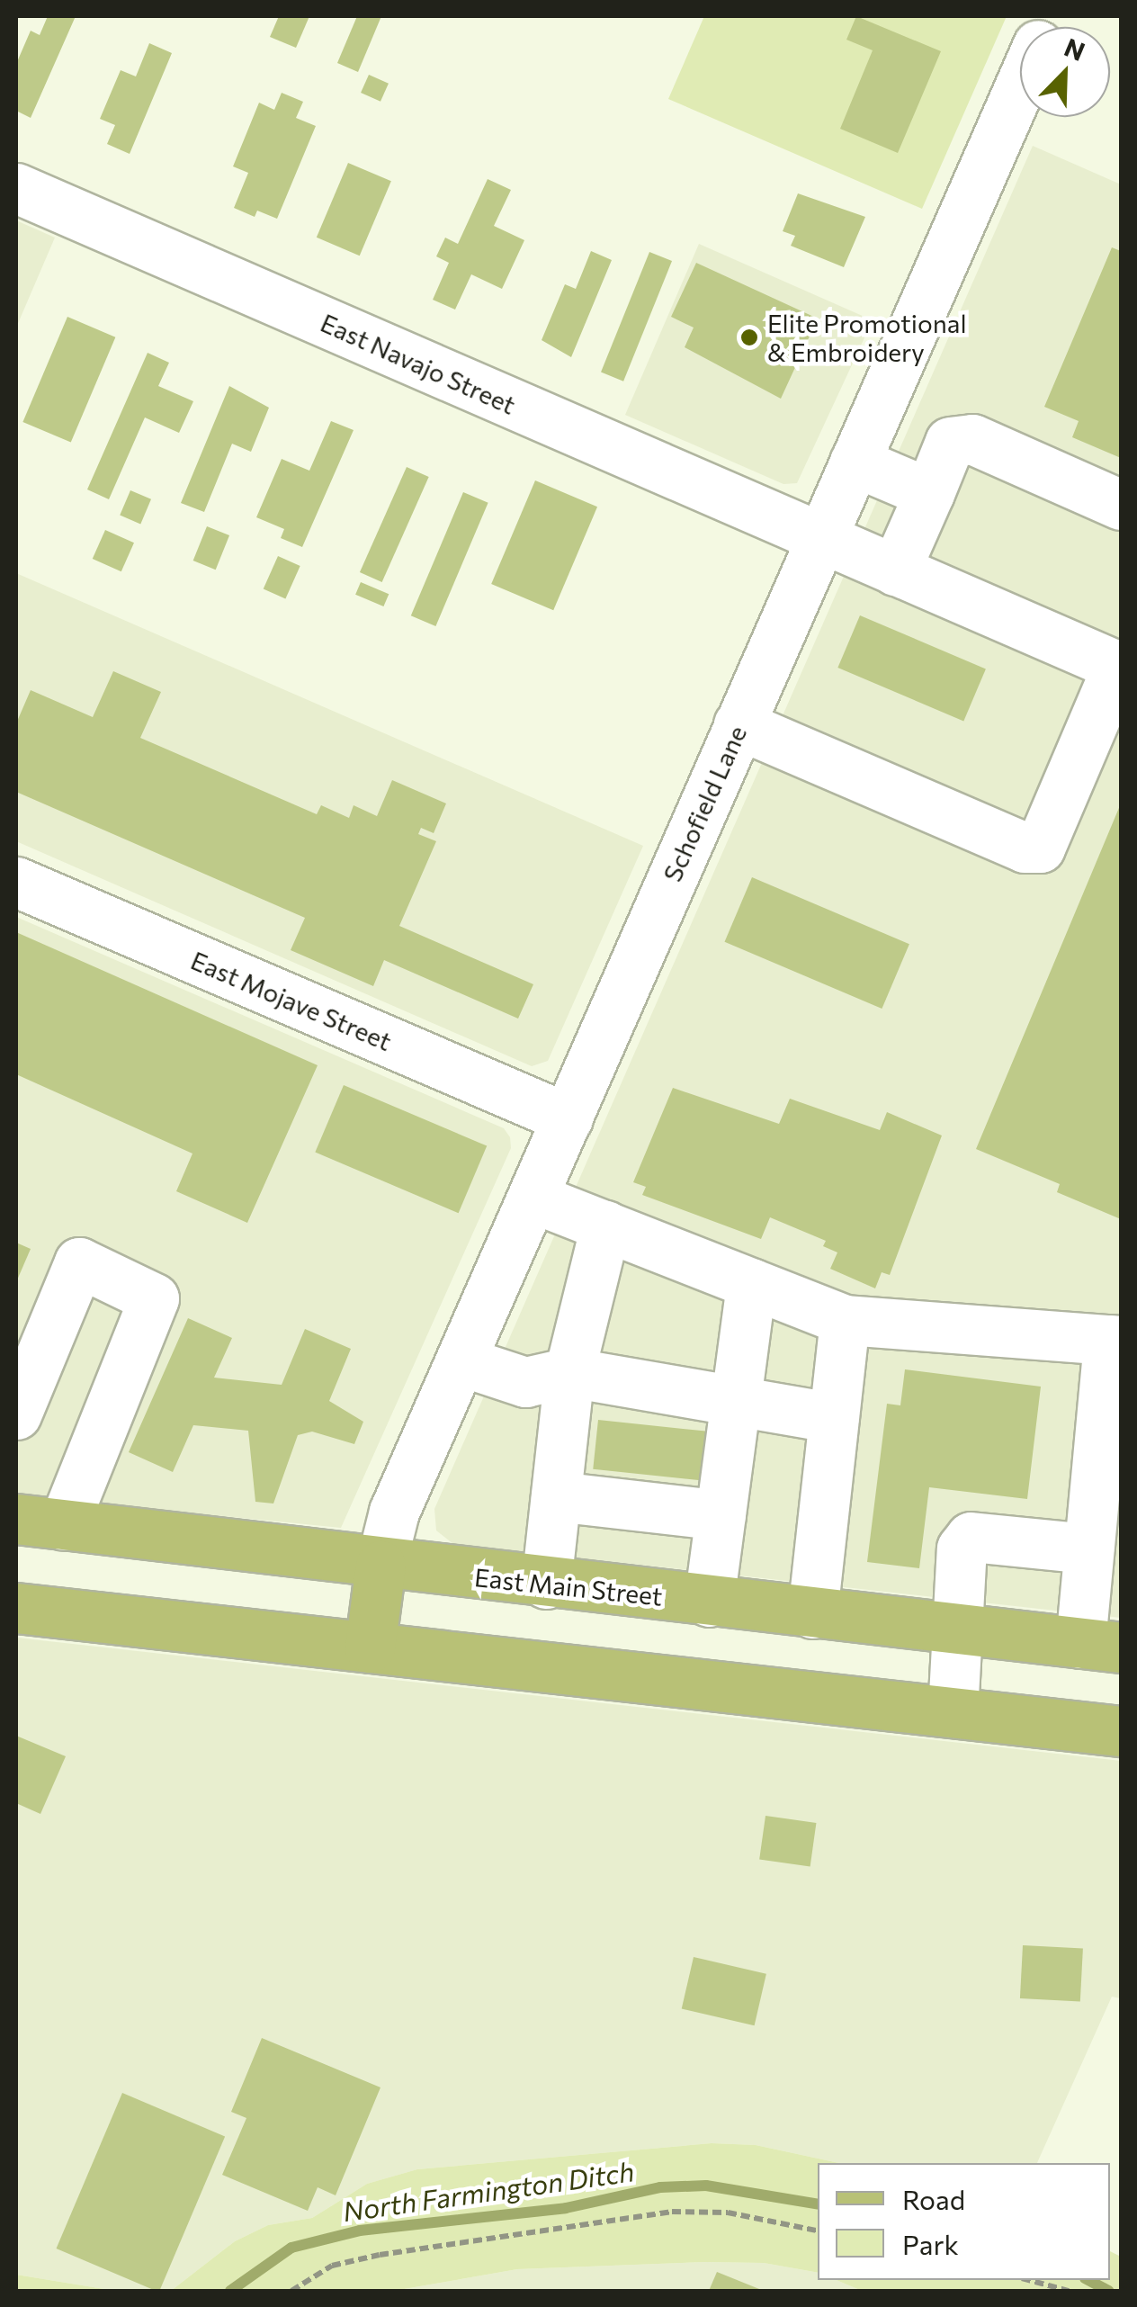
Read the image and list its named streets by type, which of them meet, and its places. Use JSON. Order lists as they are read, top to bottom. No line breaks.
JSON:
{"streets":{"main road":["East Main Street"],"street":["East Navajo Street","Schofield Lane","East Mojave Street"]},"crossings":[["East Navajo Street","Schofield Lane"],["Schofield Lane","East Mojave Street"],["Schofield Lane","East Main Street"]],"water":["North Farmington Ditch"],"places":["Elite Promotional & Embroidery"],"legend":["Road","Park"],"north":"top right"}
